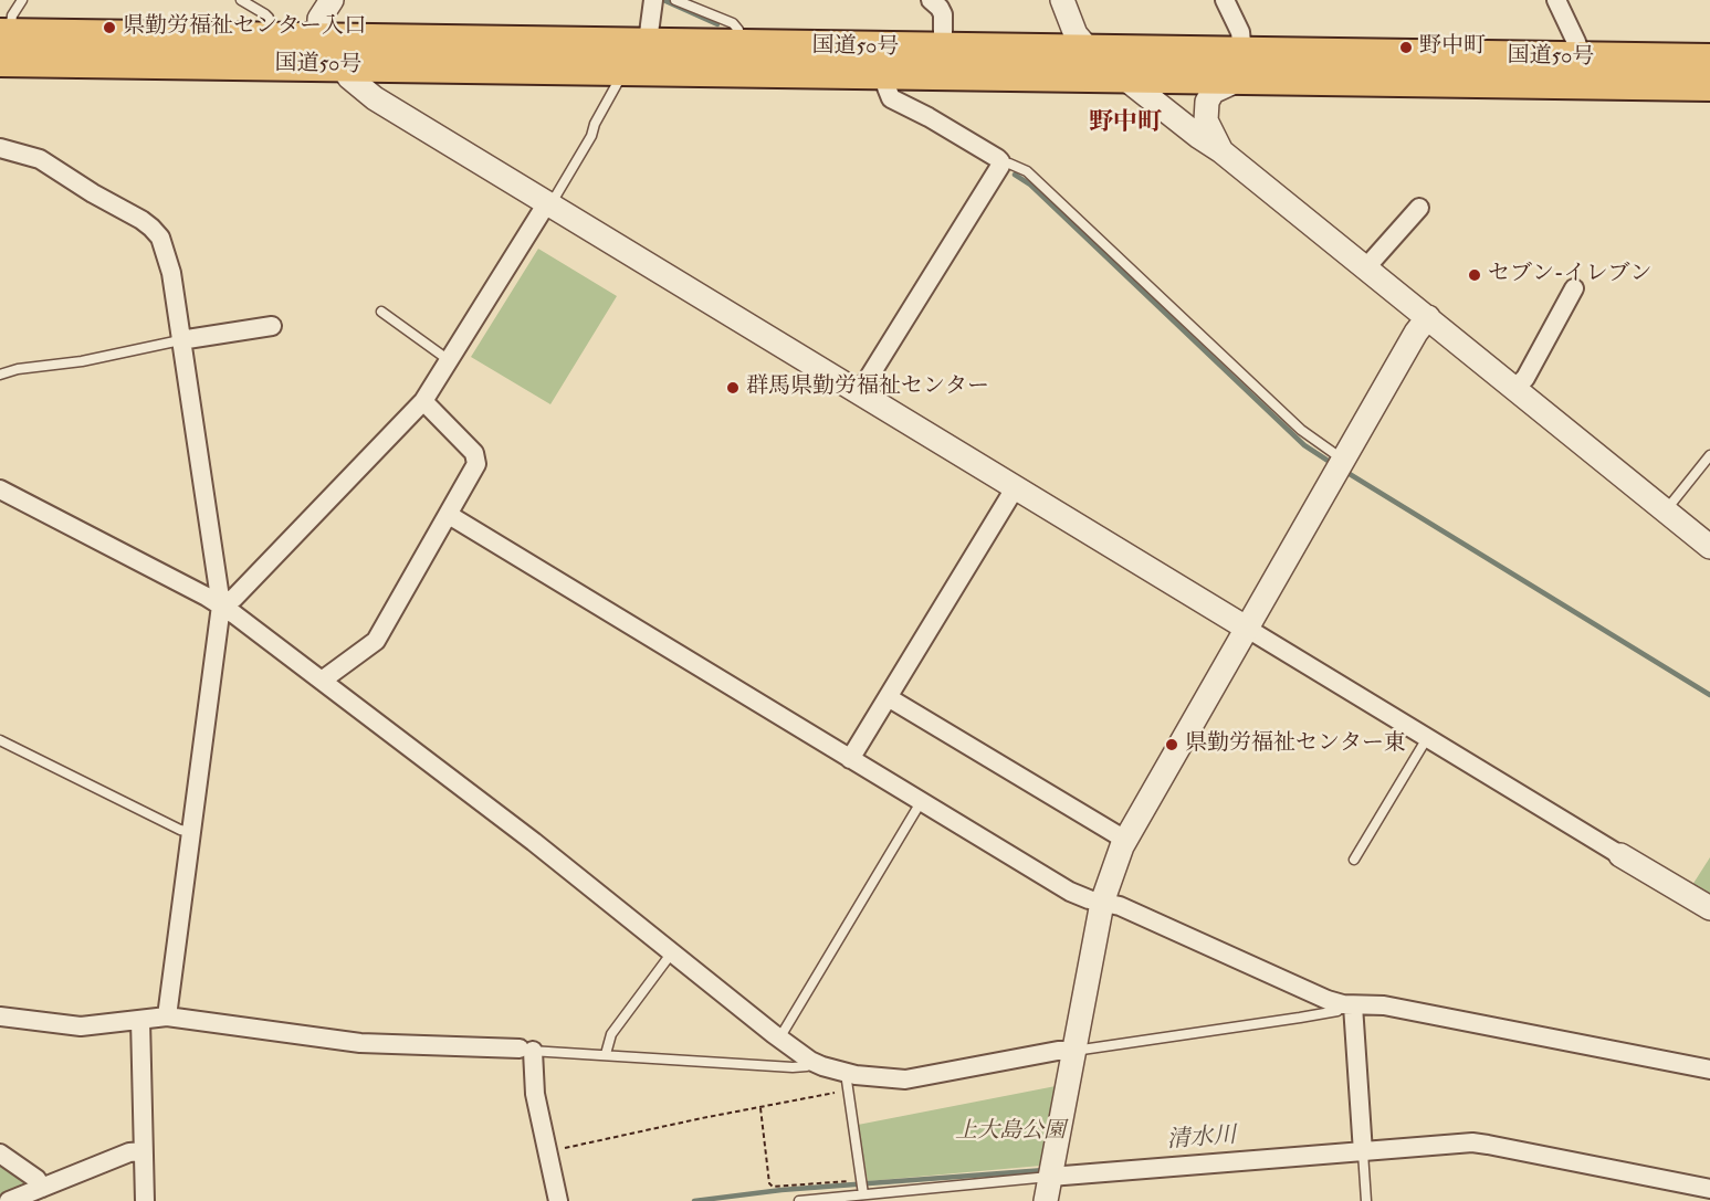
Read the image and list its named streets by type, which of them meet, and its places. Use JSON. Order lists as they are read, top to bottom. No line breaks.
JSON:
{"streets":{"highway":["国道50号"]},"districts":["野中町"],"water":["清水川"],"parks":["上大島公園"],"places":["県勤労福祉センター入口","野中町","セブン-イレブン","群馬県勤労福祉センター","県勤労福祉センター東"]}
